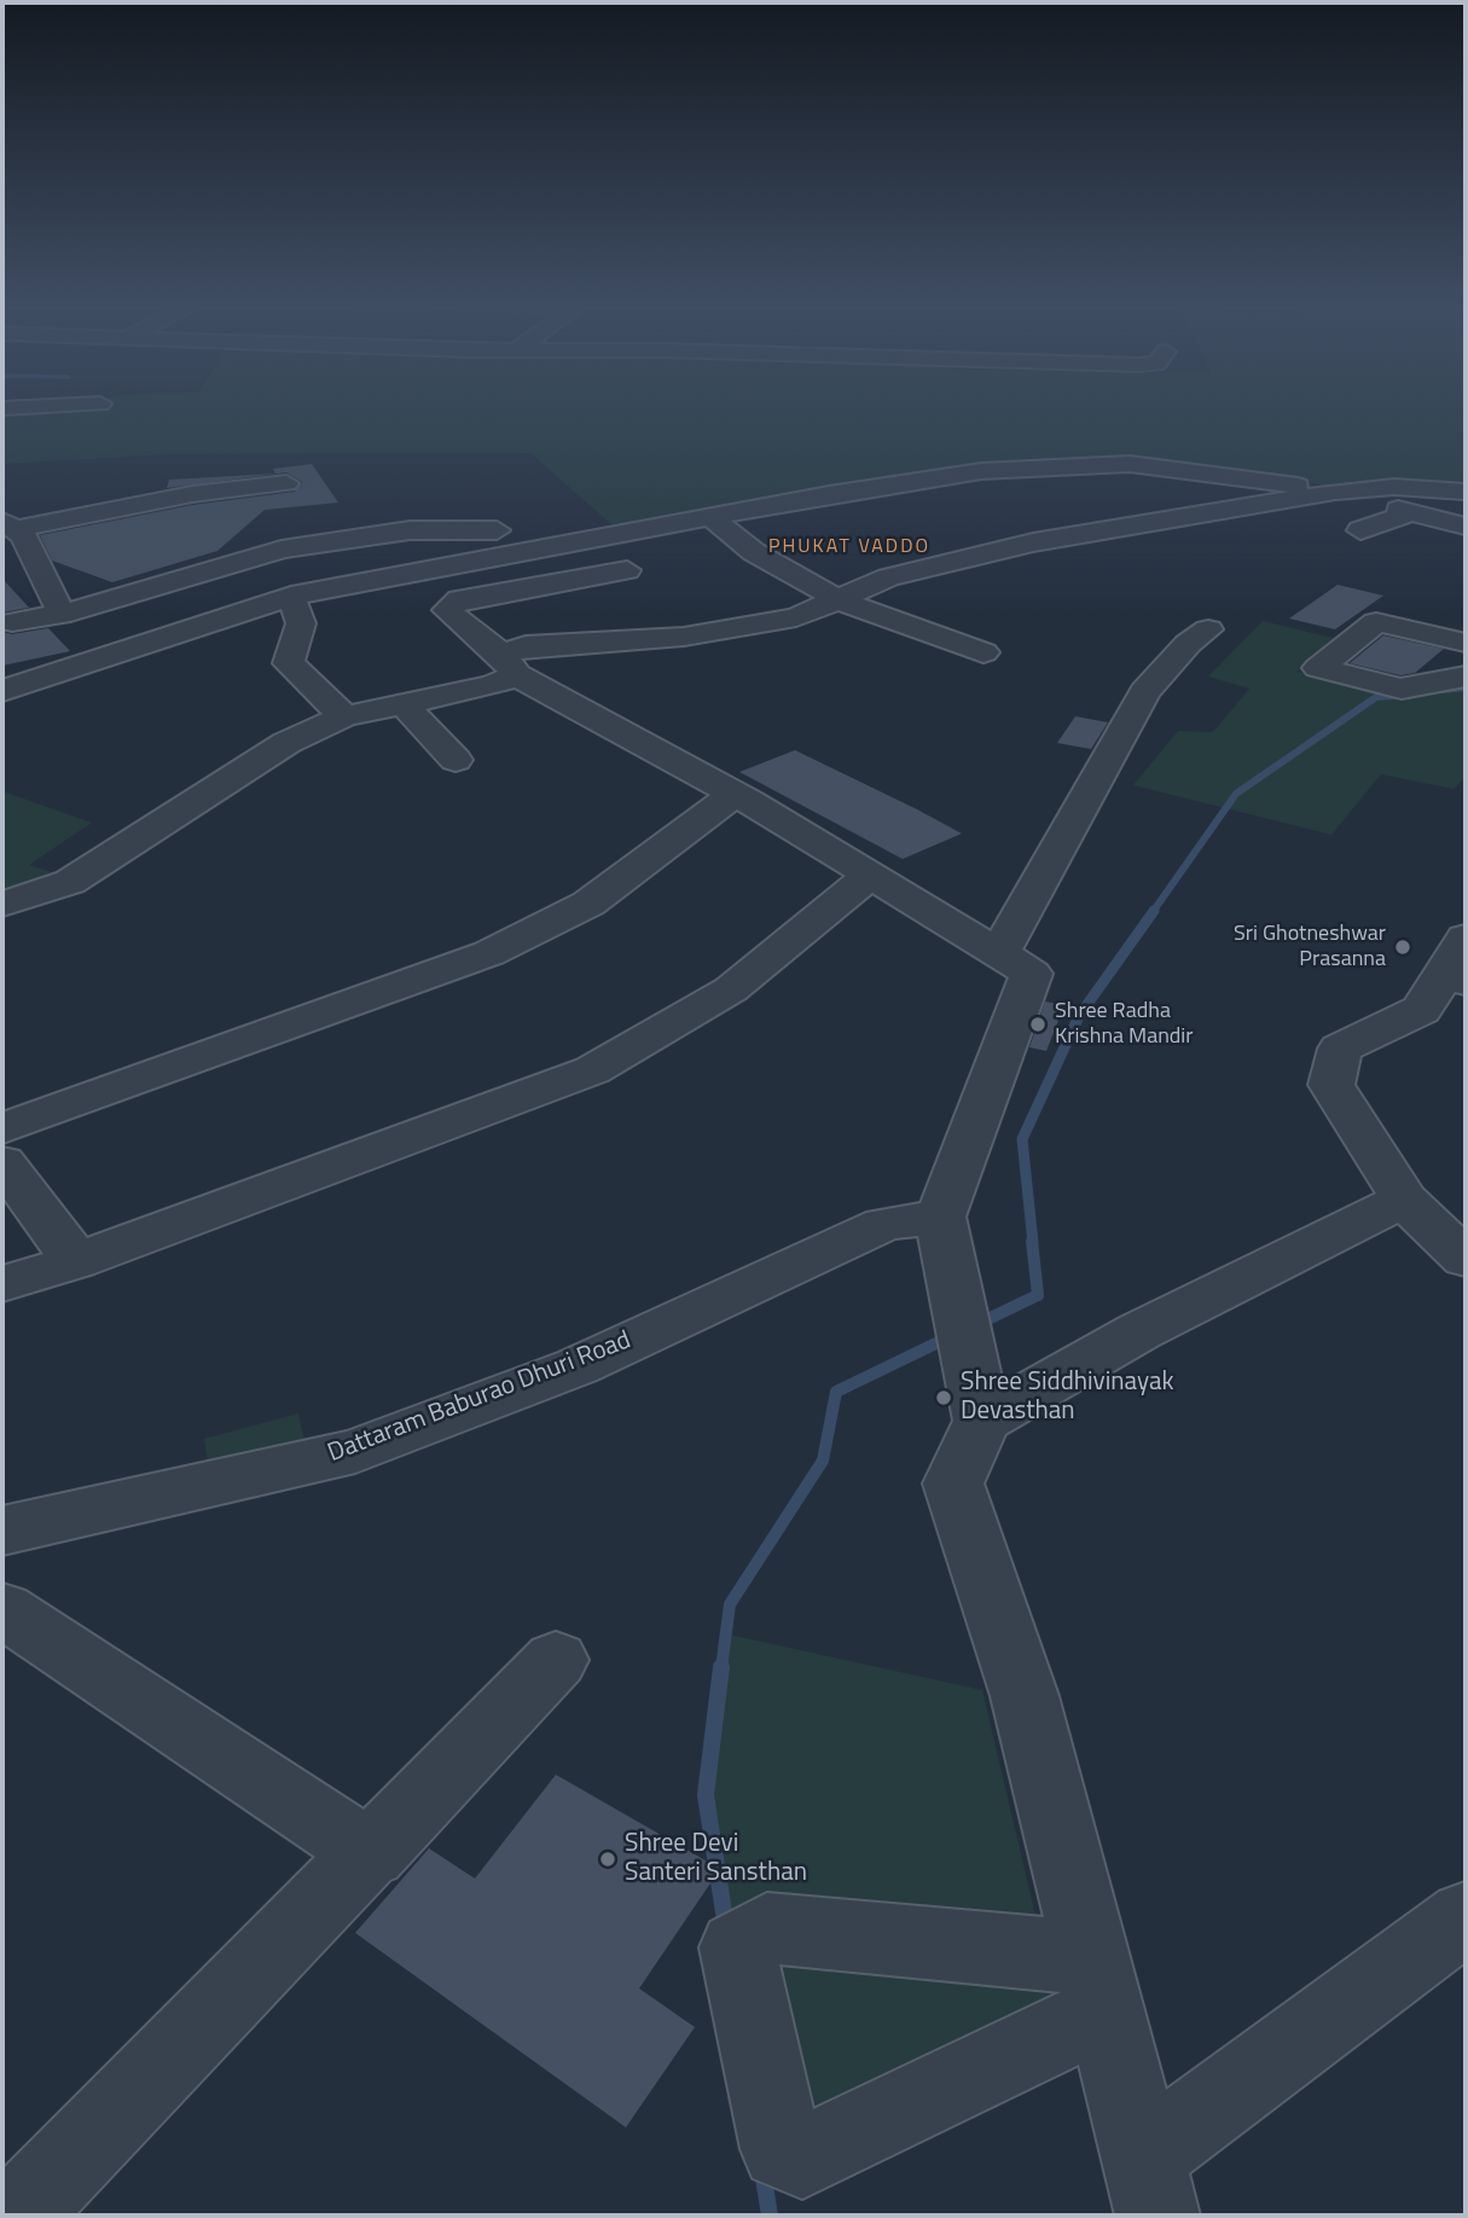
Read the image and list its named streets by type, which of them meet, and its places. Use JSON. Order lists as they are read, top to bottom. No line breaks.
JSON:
{"streets":{"street":["Dattaram Baburao Dhuri Road"]},"districts":["PHUKAT VADDO"],"places":["Sri Ghotneshwar Prasanna","Shree Radha Krishna Mandir","Shree Siddhivinayak Devasthan","Shree Devi Santeri Sansthan"]}
